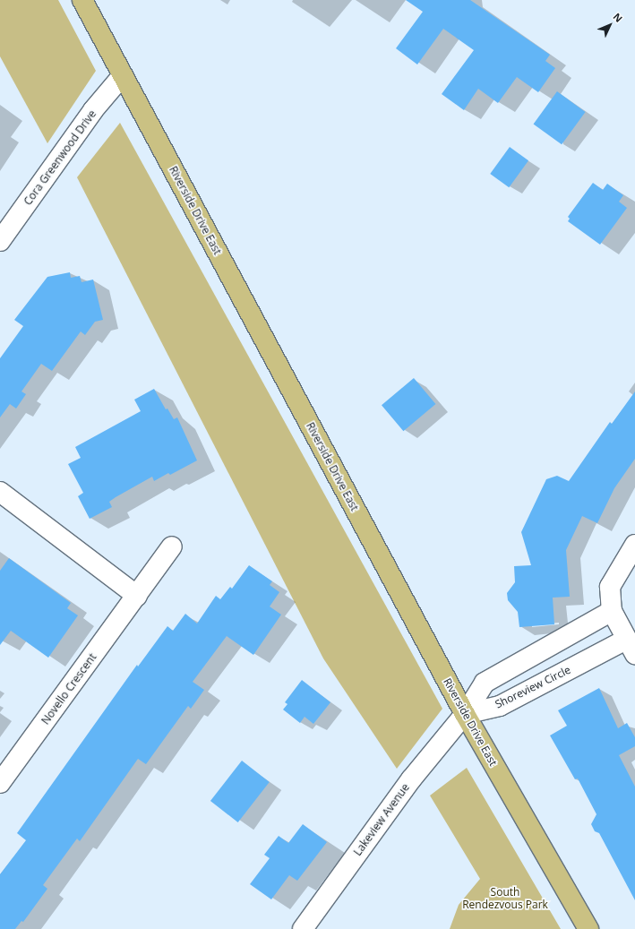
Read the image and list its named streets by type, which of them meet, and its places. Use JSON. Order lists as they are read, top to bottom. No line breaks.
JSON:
{"streets":{"main road":["Riverside Drive East"],"street":["Cora Greenwood Drive","Shoreview Circle","Novello Crescent","Lakeview Avenue"]},"crossings":[["Cora Greenwood Drive","Riverside Drive East"],["Riverside Drive East","Shoreview Circle"],["Riverside Drive East","Lakeview Avenue"],["Shoreview Circle","Lakeview Avenue"]],"parks":["South Rendezvous Park"],"north":"top right"}
